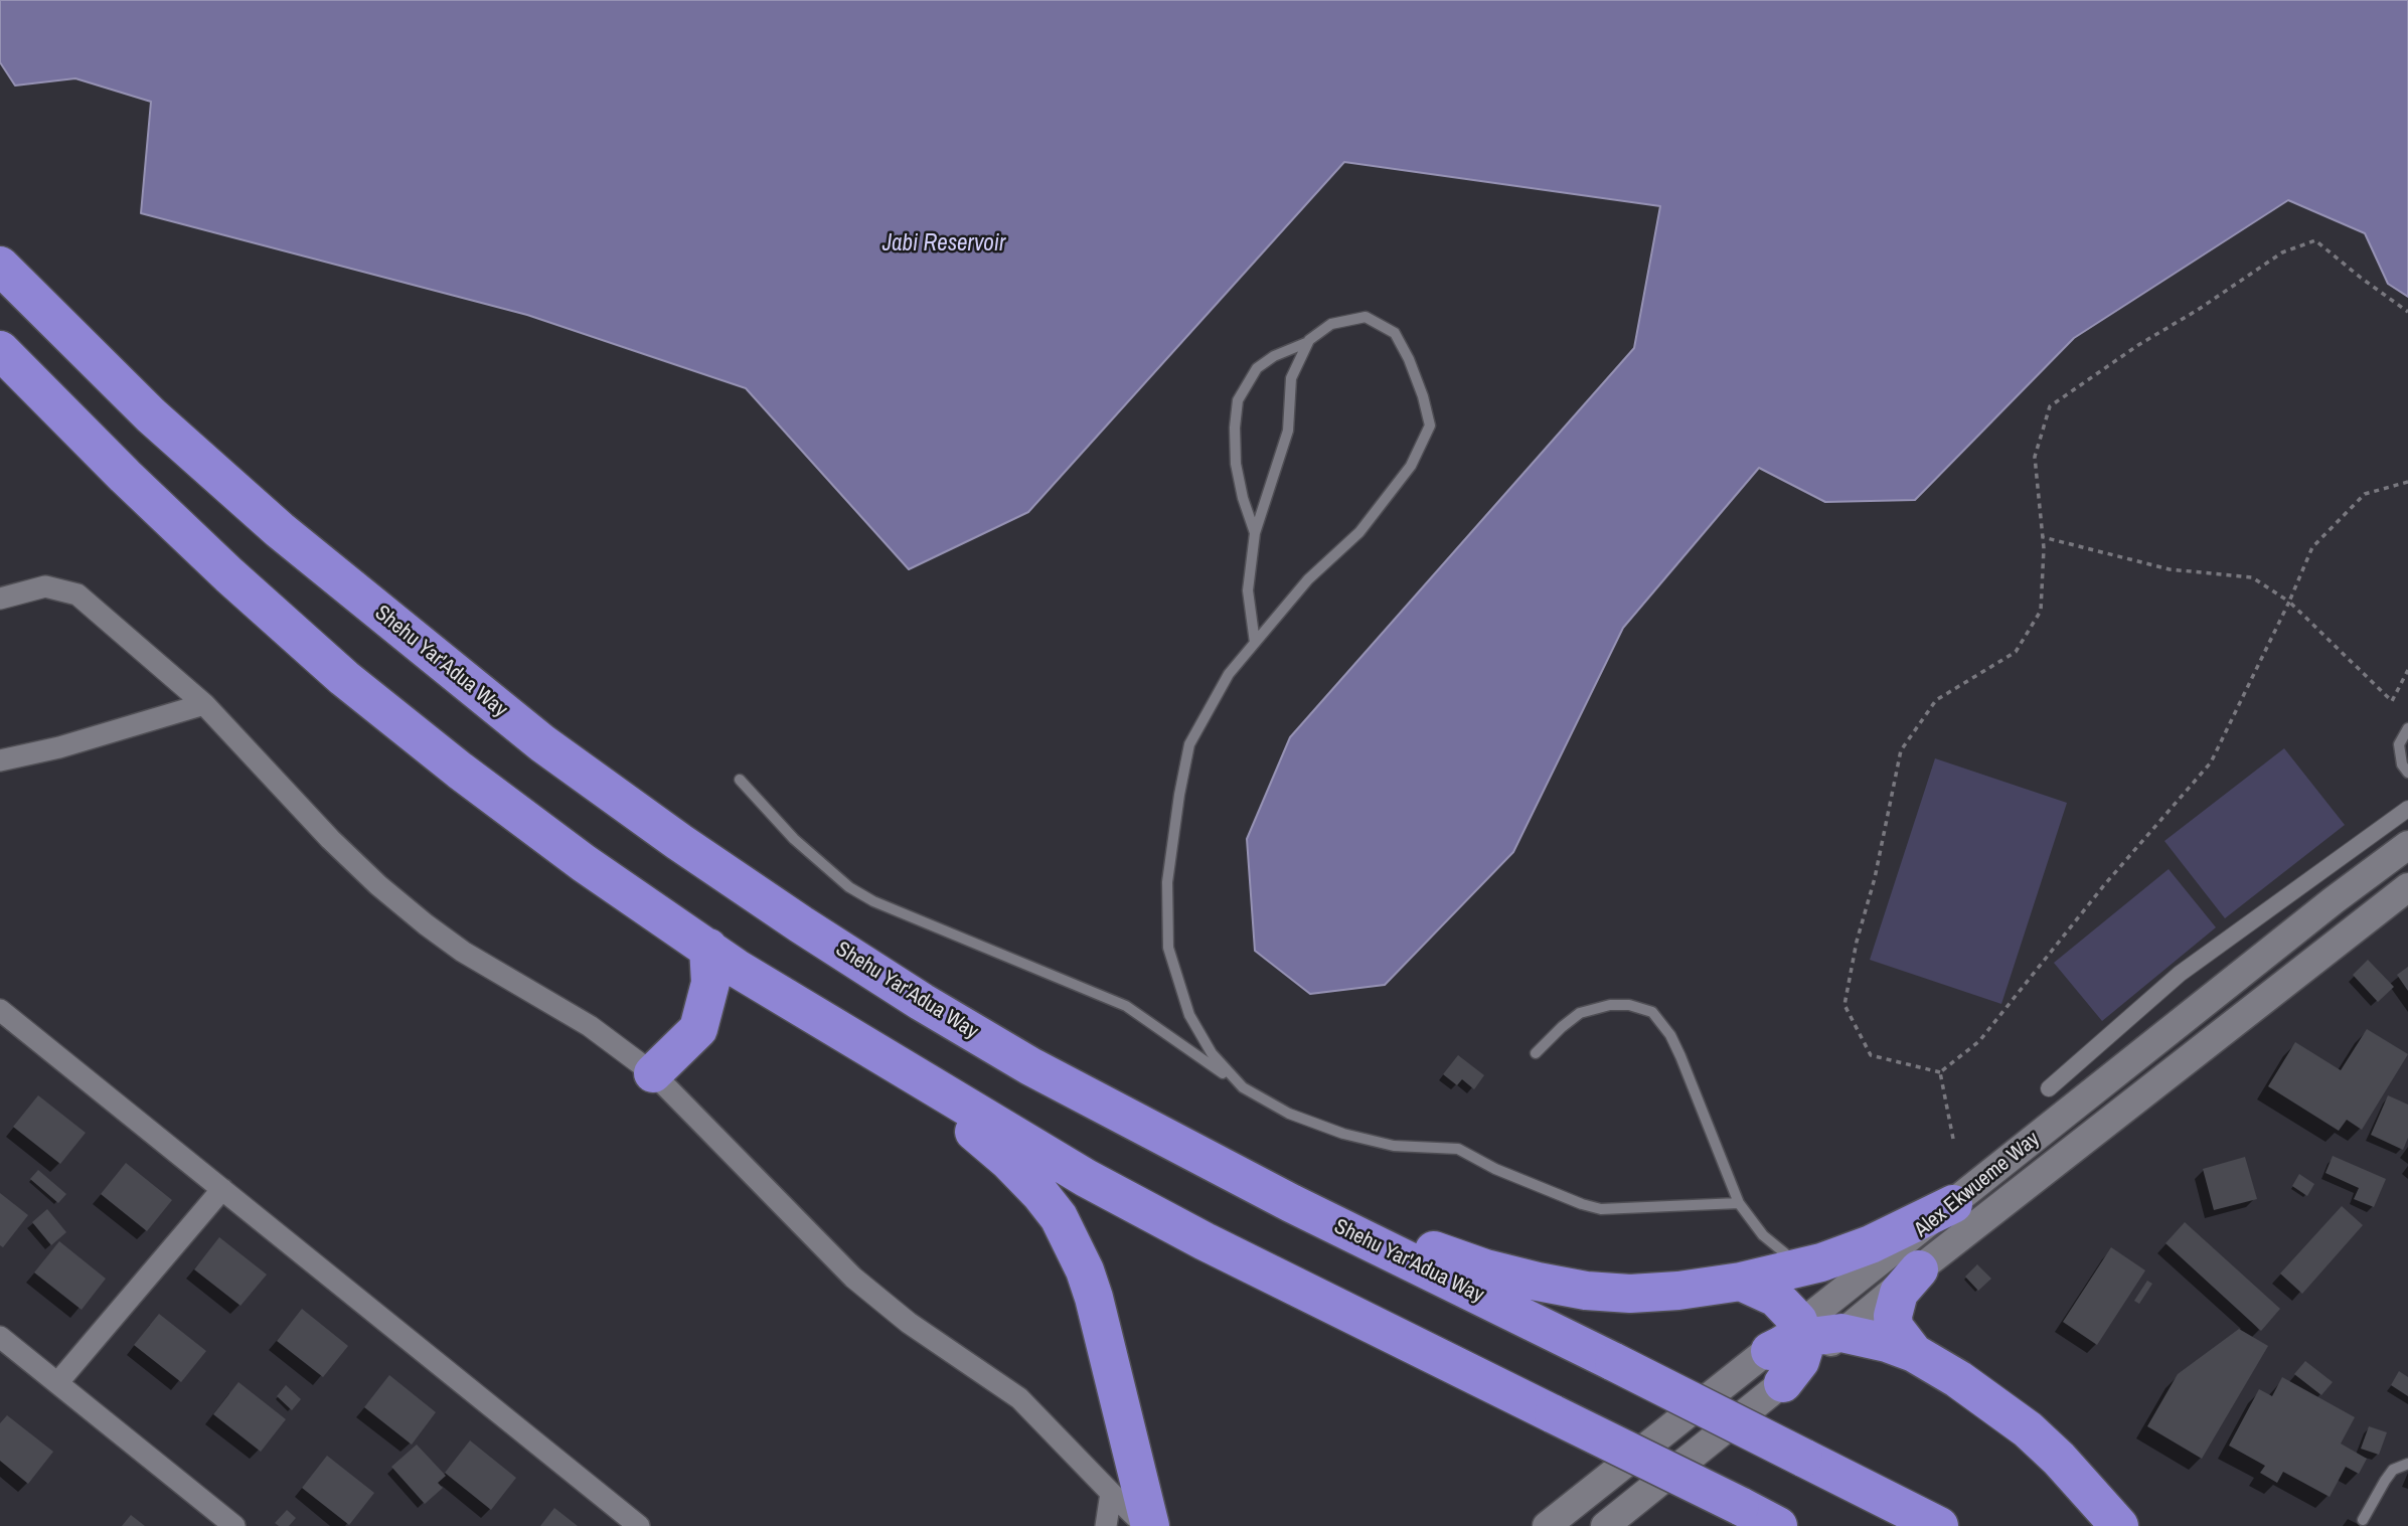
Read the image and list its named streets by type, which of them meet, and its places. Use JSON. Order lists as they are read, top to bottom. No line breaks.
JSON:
{"streets":{"highway":["Shehu Yar'Adua Way"],"street":["Alex Ekwueme Way"]},"water":["Jabi Reservoir"]}
